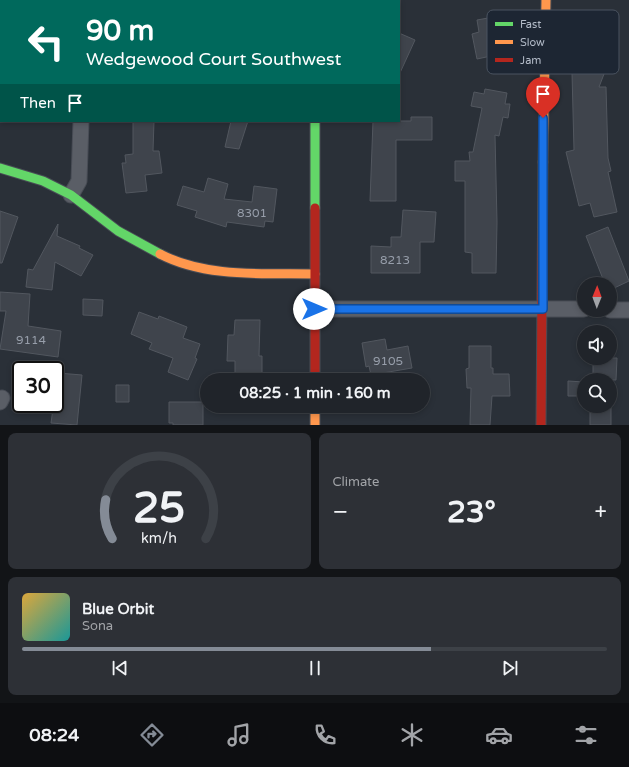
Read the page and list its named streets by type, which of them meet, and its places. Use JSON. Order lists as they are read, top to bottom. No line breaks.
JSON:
{"house_numbers":["8301","8213","9114","9105"],"legend":["Fast","Slow","Jam"],"north":"top","page":{"turn":["90 m","Wedgewood Court Southwest"],"then":"Then","limit":"30","trip":"08:25 · 1 min · 160 m","tile":"Climate","heat":["−","23°","+"],"song":["Blue Orbit","Sona"],"tabs":"08:24","gauge":["25","km/h"]}}
